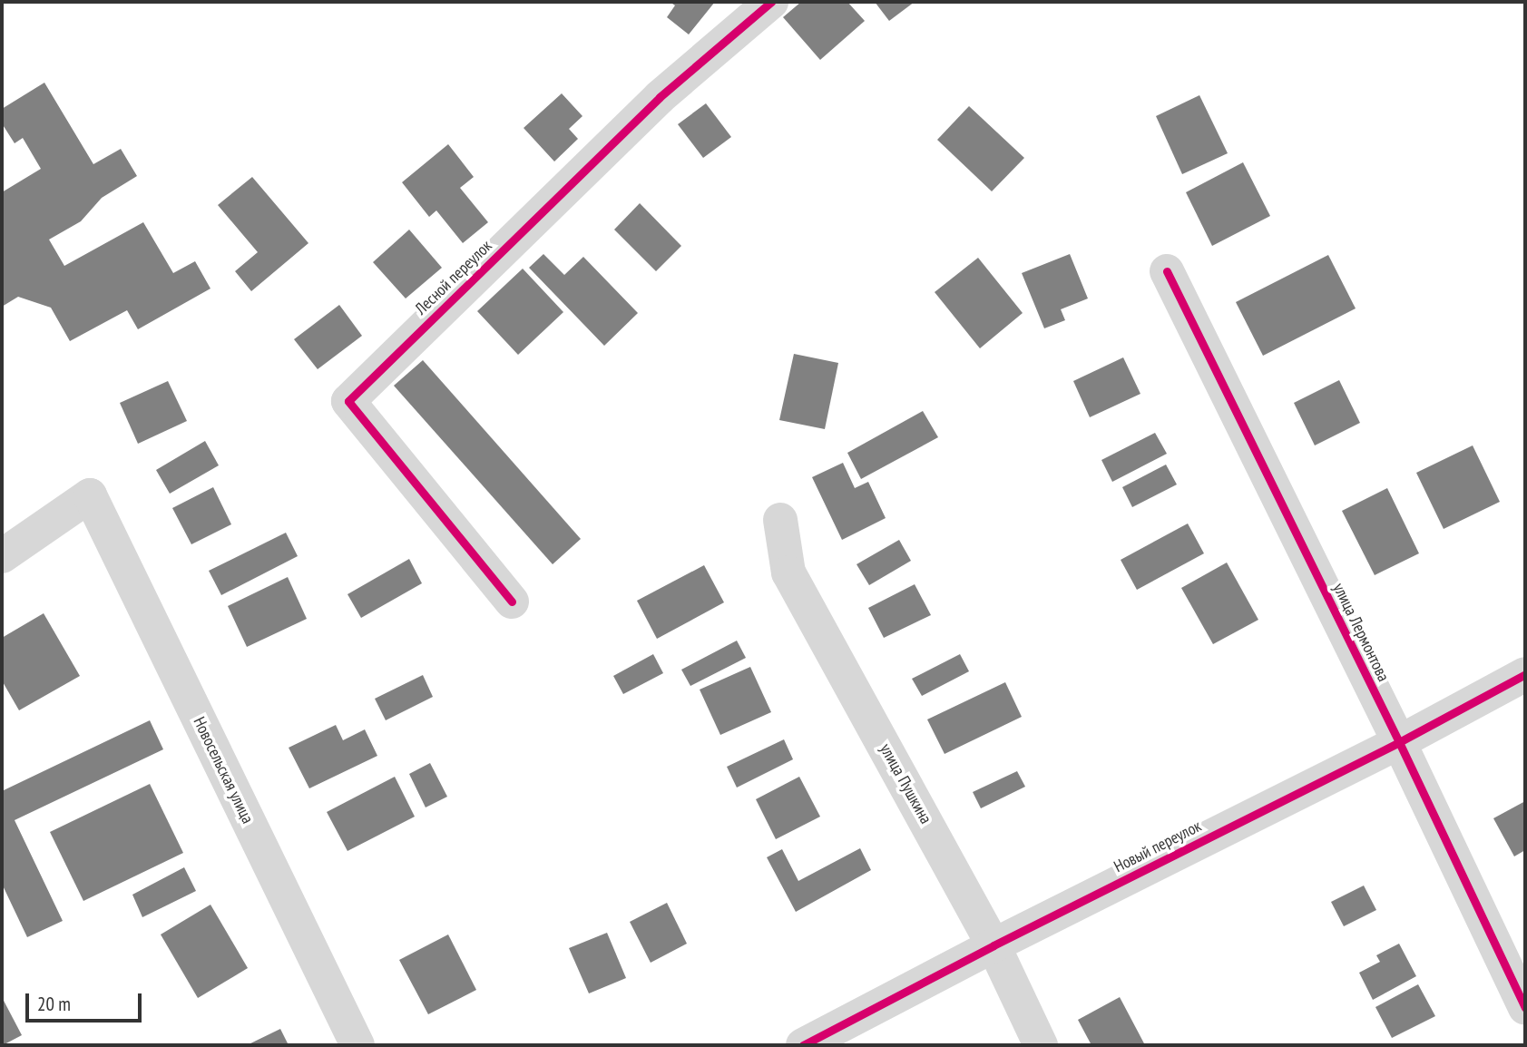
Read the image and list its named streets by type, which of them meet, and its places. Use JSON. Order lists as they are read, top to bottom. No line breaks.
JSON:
{"streets":{"street":["Лесной переулок","улица Лермонтова","Новосельская улица","улица Пушкина","Новый переулок"]},"crossings":[["улица Лермонтова","Новый переулок"],["улица Пушкина","Новый переулок"]],"scale_bar":"20 m"}
